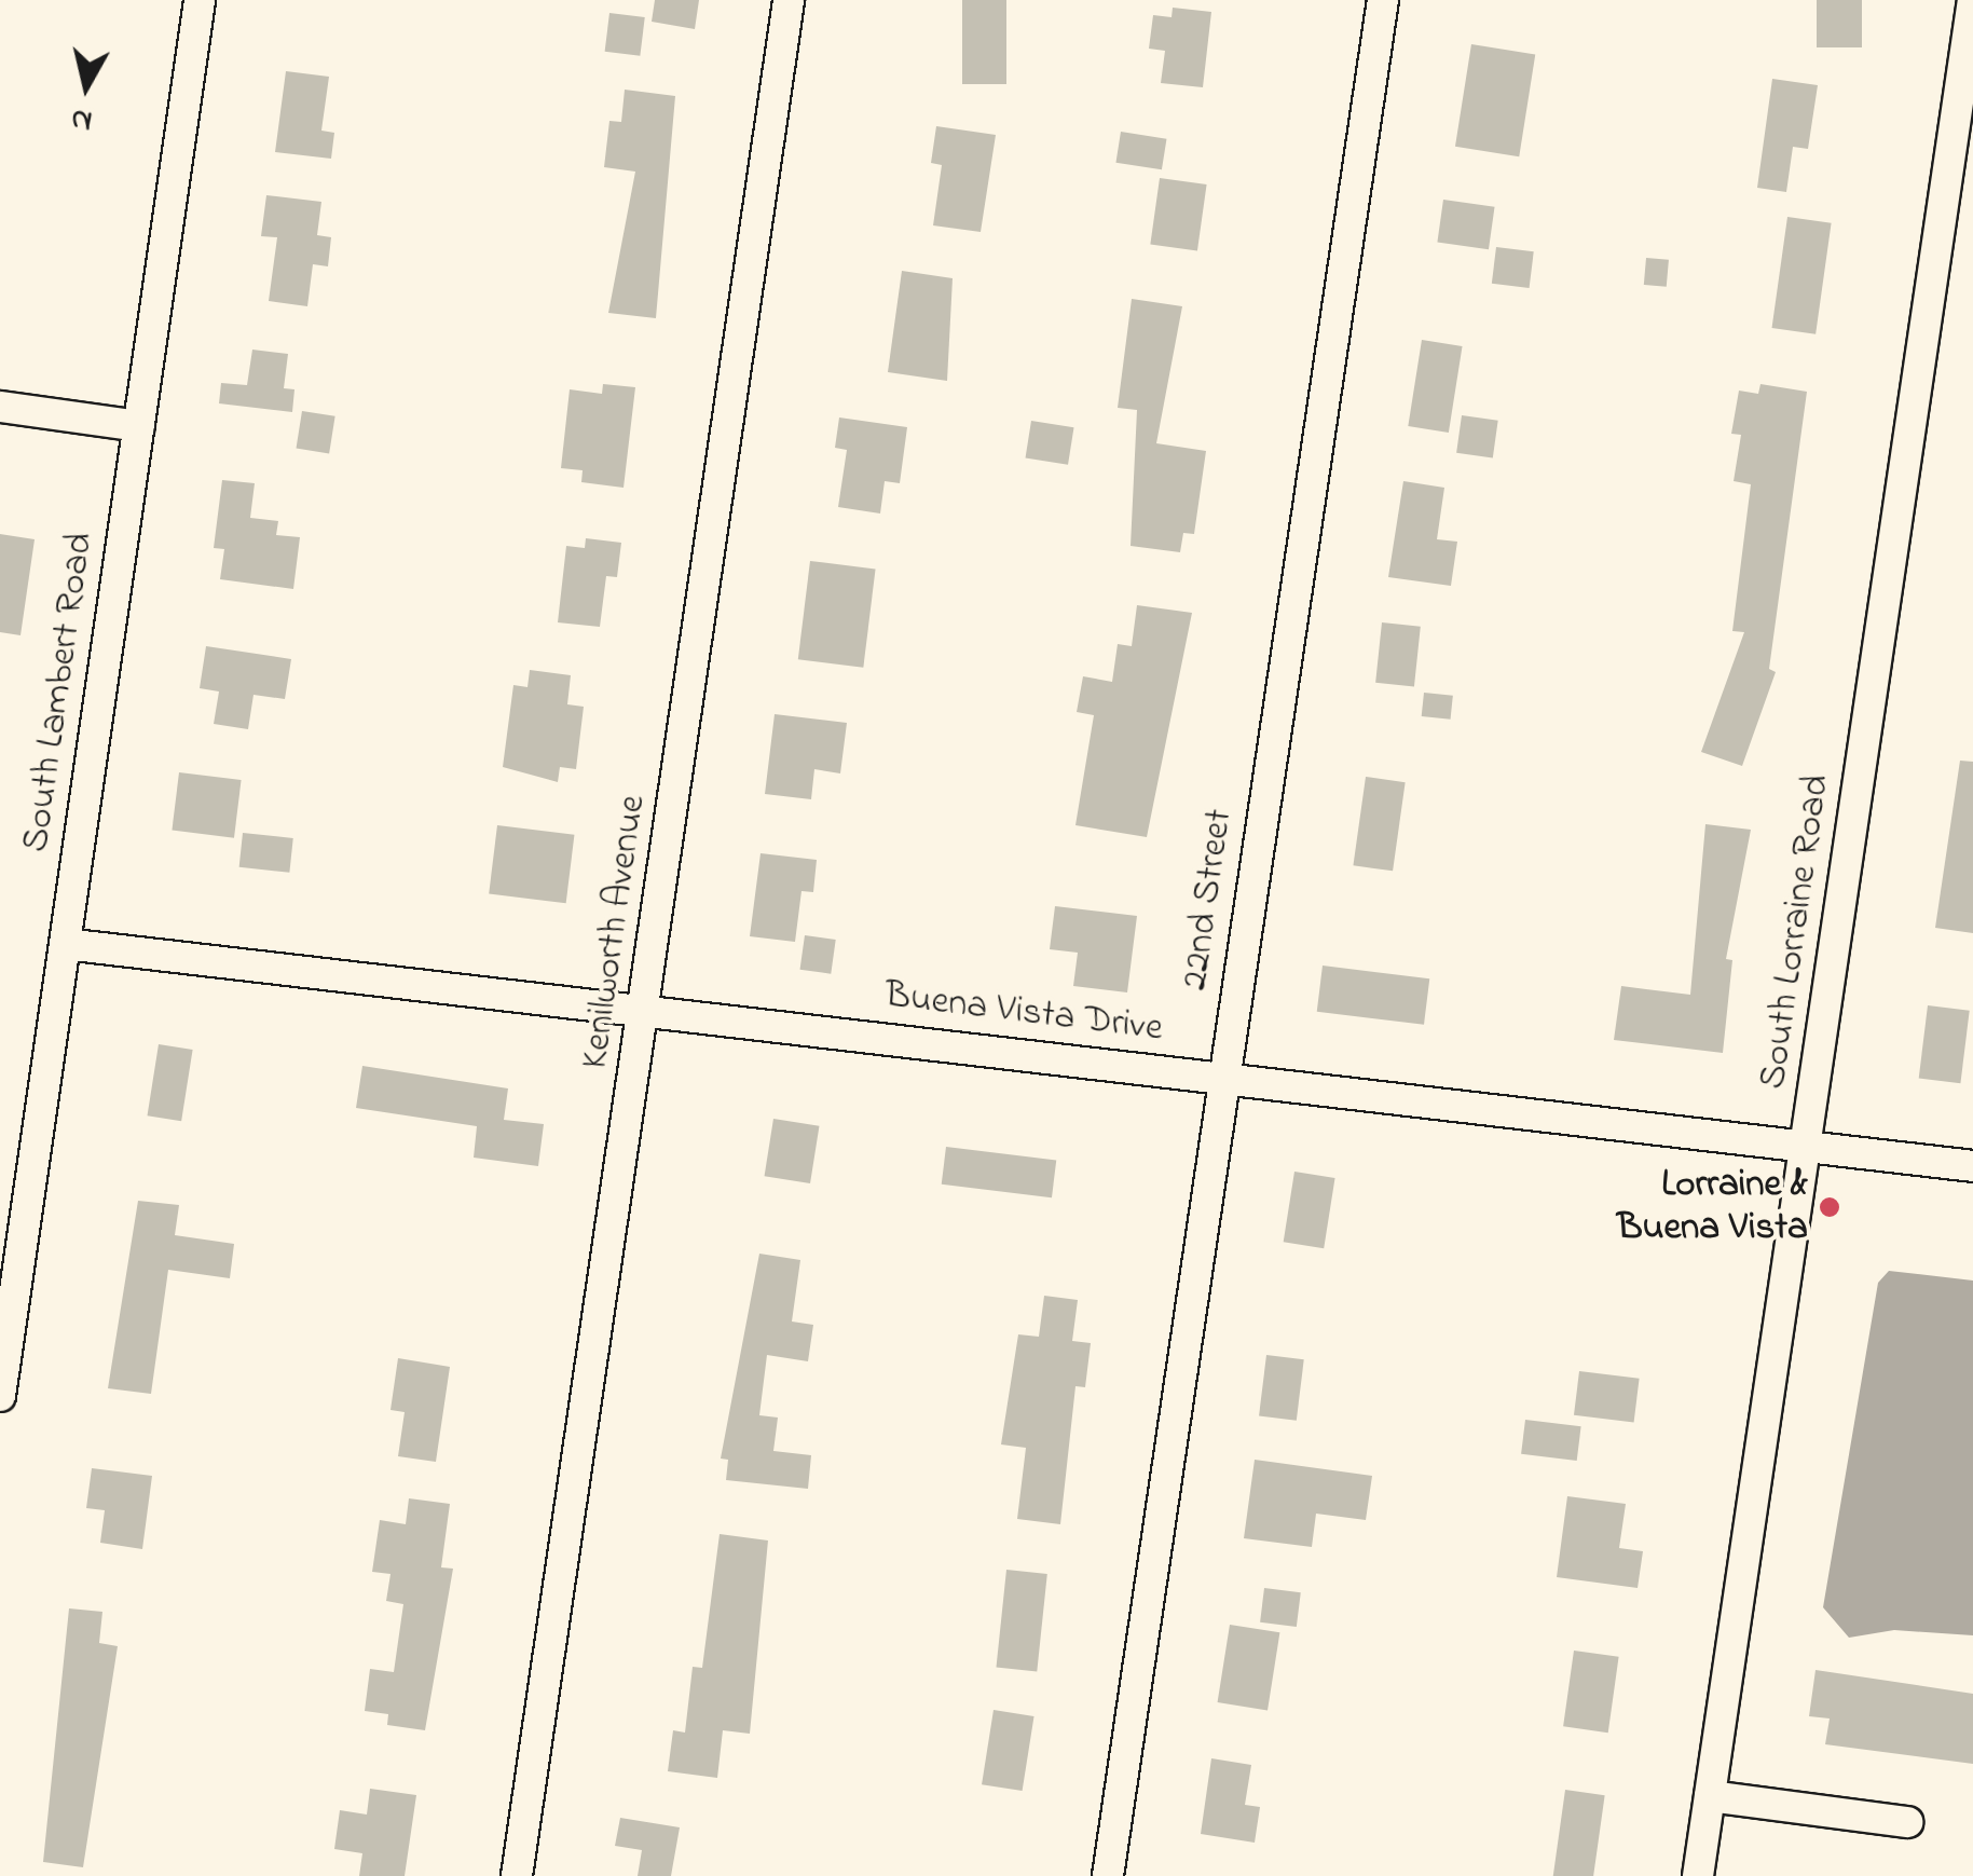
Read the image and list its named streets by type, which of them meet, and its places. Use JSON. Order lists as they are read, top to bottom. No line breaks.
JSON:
{"streets":{"street":["South Lambert Road","22nd Street","Kenilworth Avenue","South Lorraine Road","Buena Vista Drive"]},"crossings":[["South Lambert Road","Buena Vista Drive"],["22nd Street","Buena Vista Drive"],["Kenilworth Avenue","Buena Vista Drive"],["South Lorraine Road","Buena Vista Drive"]],"places":["Lorraine & Buena Vista"],"north":"bottom"}
